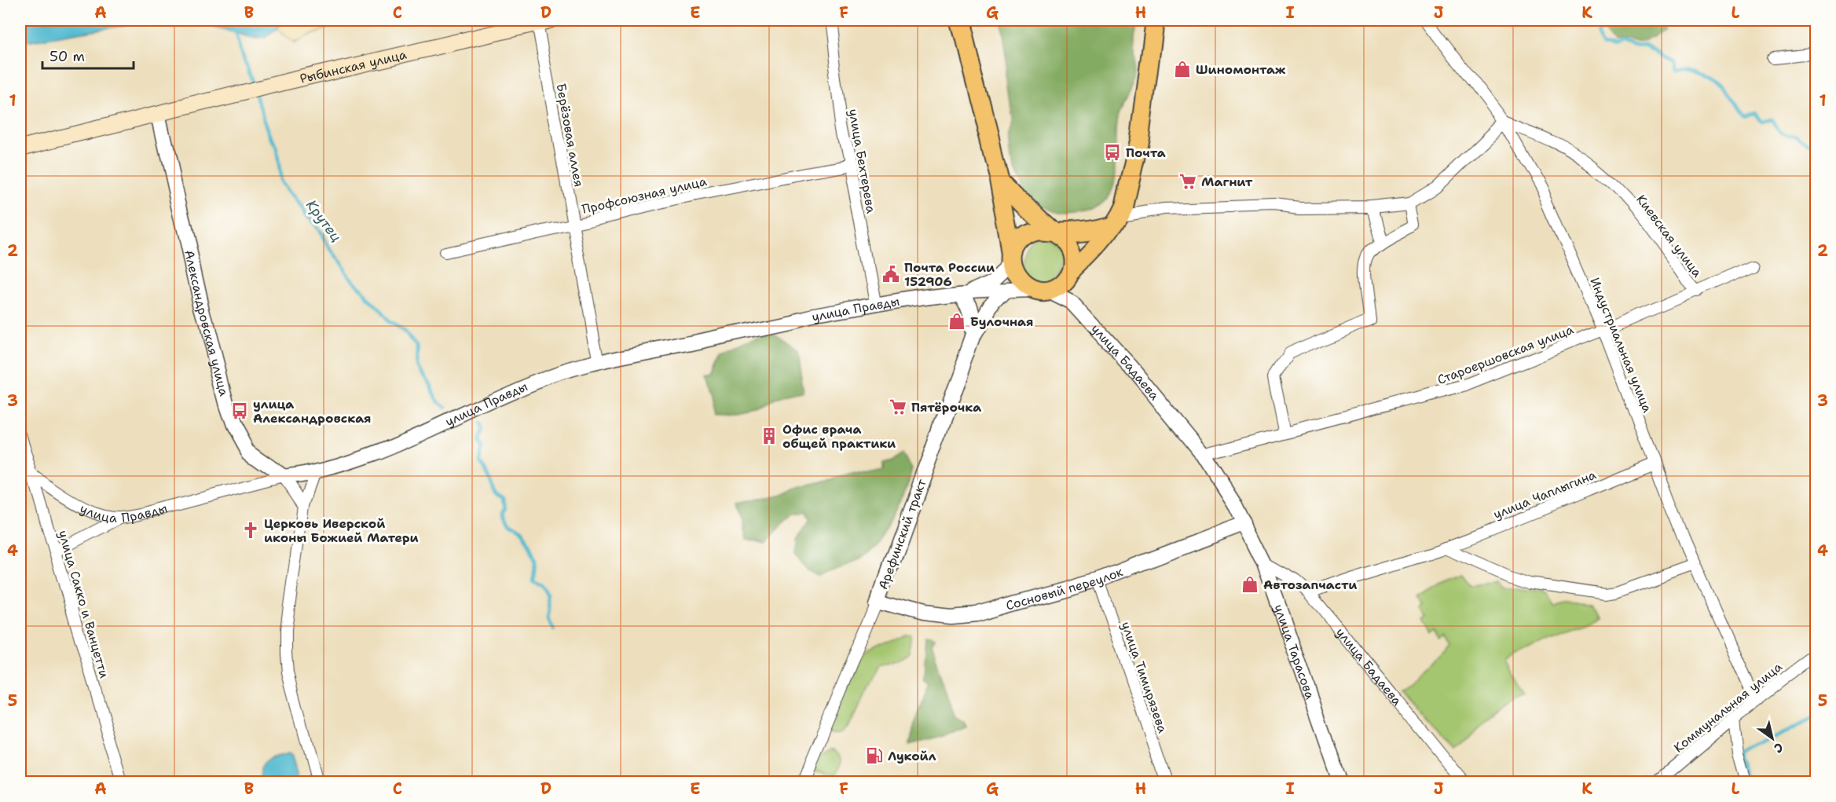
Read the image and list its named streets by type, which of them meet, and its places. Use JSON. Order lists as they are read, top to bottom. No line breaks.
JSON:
{"streets":{"main road":["Рыбинская улица"],"street":["Берёзовая аллея","улица Бехтерева","Профсоюзная улица","Киевская улица","улица Правды","Александровская улица","Индустриальная улица","Староершовская улица","улица Бадаева","улица Чаплыгина","Арефинский тракт","Сосновый переулок","улица Сакко и Ванцетти","улица Тарасова","улица Тимирязева","Коммунальная улица"]},"crossings":[["Рыбинская улица","Берёзовая аллея"],["Рыбинская улица","Александровская улица"],["Берёзовая аллея","Профсоюзная улица"],["Берёзовая аллея","улица Правды"],["улица Бехтерева","Профсоюзная улица"],["улица Бехтерева","улица Правды"],["Киевская улица","Индустриальная улица"],["Киевская улица","Староершовская улица"],["улица Правды","Александровская улица"],["улица Правды","улица Бадаева"],["улица Правды","Арефинский тракт"],["улица Правды","улица Сакко и Ванцетти"],["Индустриальная улица","Староершовская улица"],["Индустриальная улица","улица Чаплыгина"],["Индустриальная улица","Коммунальная улица"],["Староершовская улица","улица Бадаева"],["улица Бадаева","улица Чаплыгина"],["улица Бадаева","Сосновый переулок"],["улица Бадаева","улица Тарасова"],["Арефинский тракт","Сосновый переулок"],["Сосновый переулок","улица Тарасова"],["Сосновый переулок","улица Тимирязева"]],"water":["Крутец"],"places":{"shop":["Шиномонтаж","Булочная","Автозапчасти"],"bus stop":["Почта","улица Александровская"],"supermarket":["Магнит","Пятёрочка"],"public building":["Почта России 152906"],"building":["Офис врача общей практики"],"church":["Церковь Иверской иконы Божией Матери"],"fuel station":["Лукойл"]},"scale_bar":"50 m","north":"bottom right","grid":{"columns":["A","B","C","D","E","F","G","H","I","J","K","L"],"rows":["1","2","3","4","5"]}}
